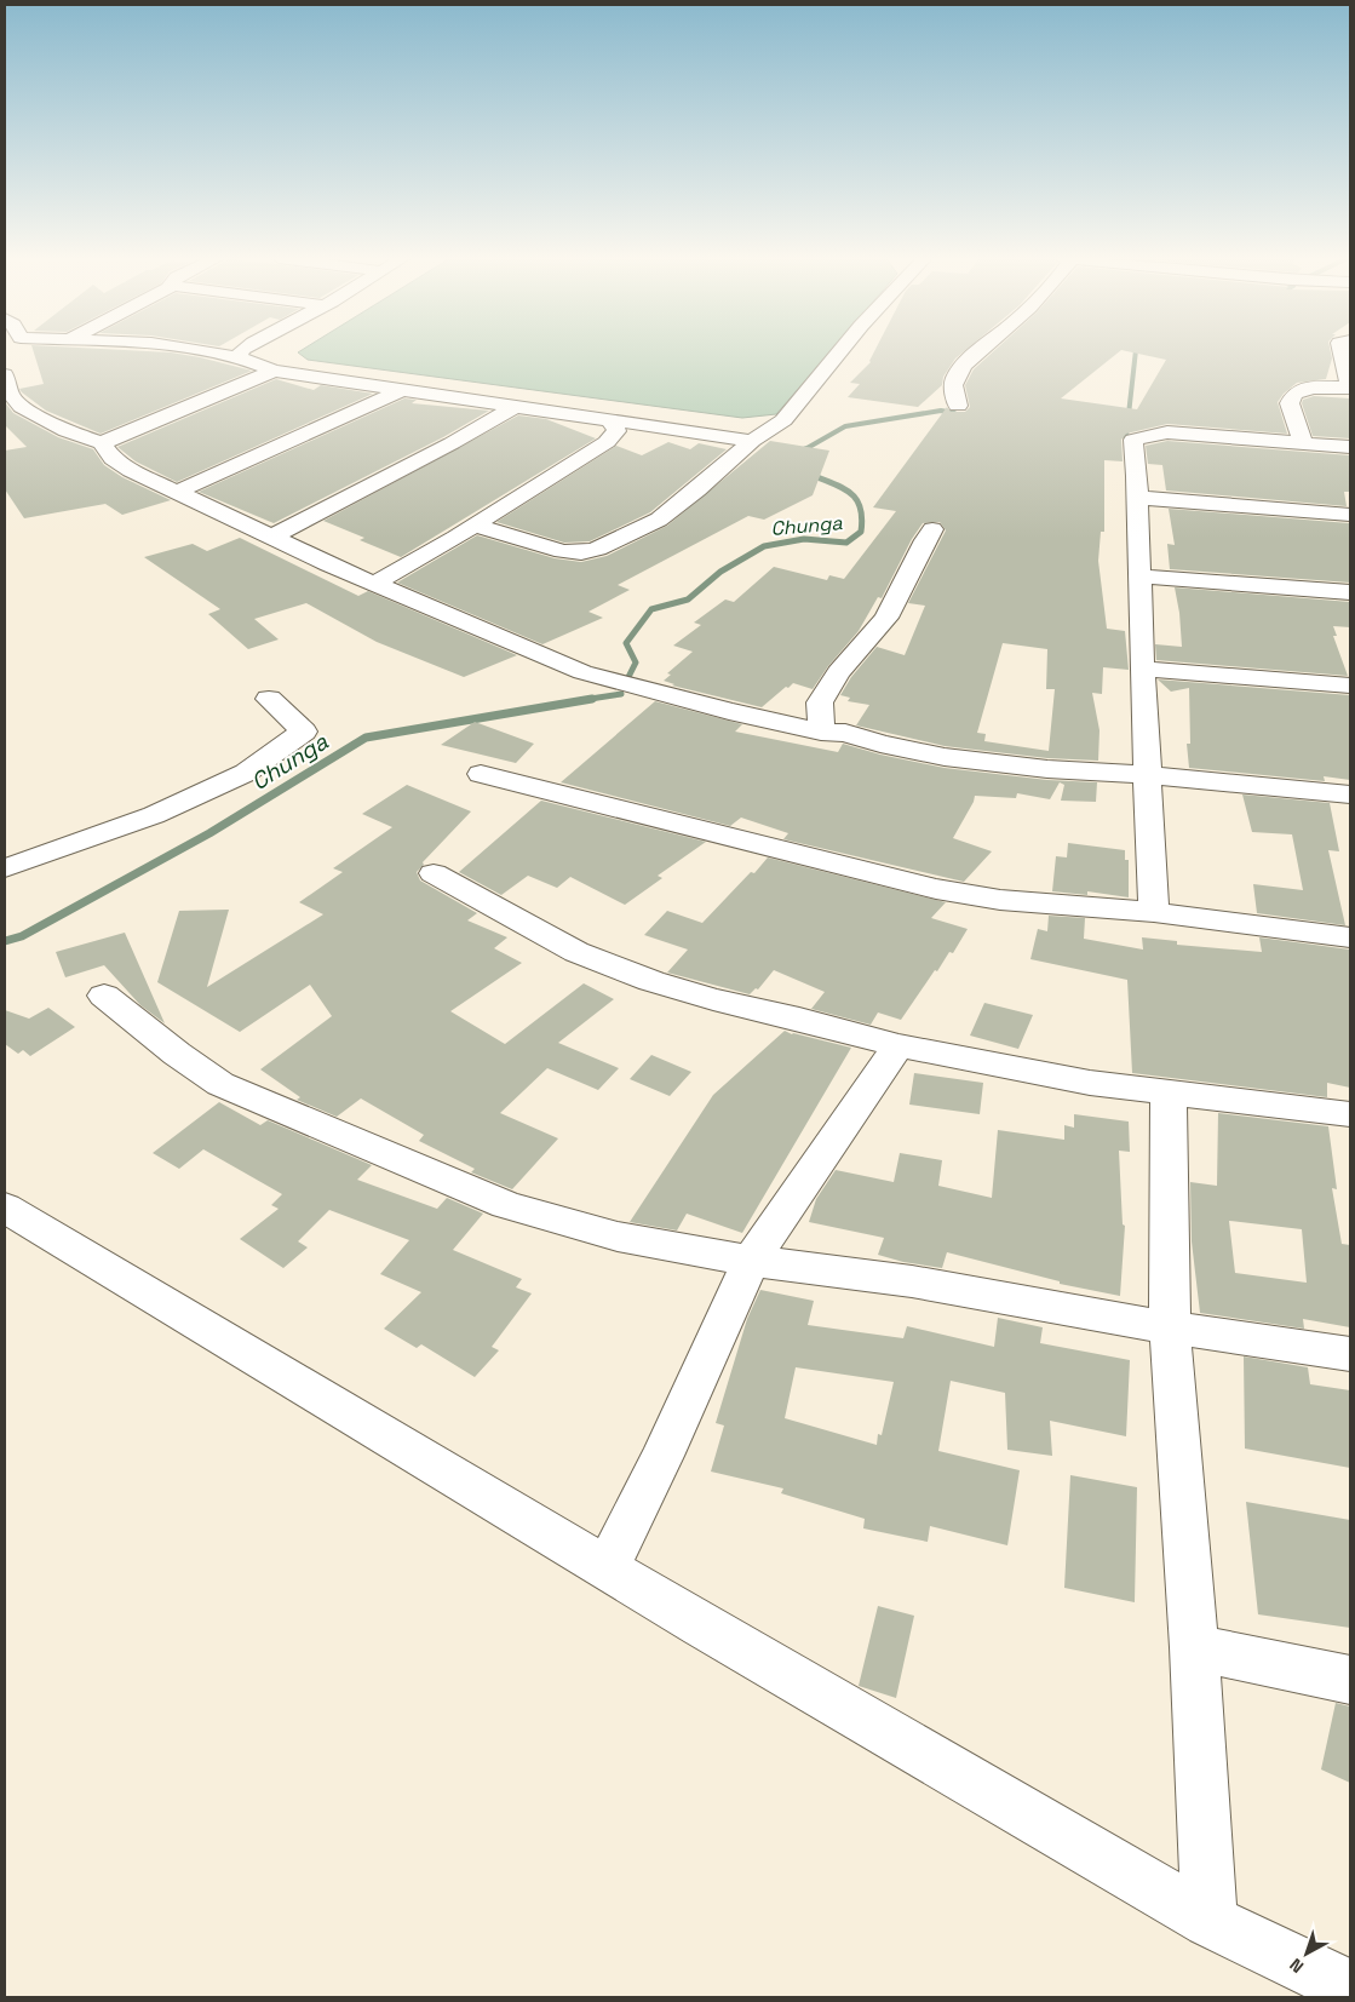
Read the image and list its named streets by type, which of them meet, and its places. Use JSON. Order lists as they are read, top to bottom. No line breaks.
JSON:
{"water":["Chunga"],"north":"bottom left"}
